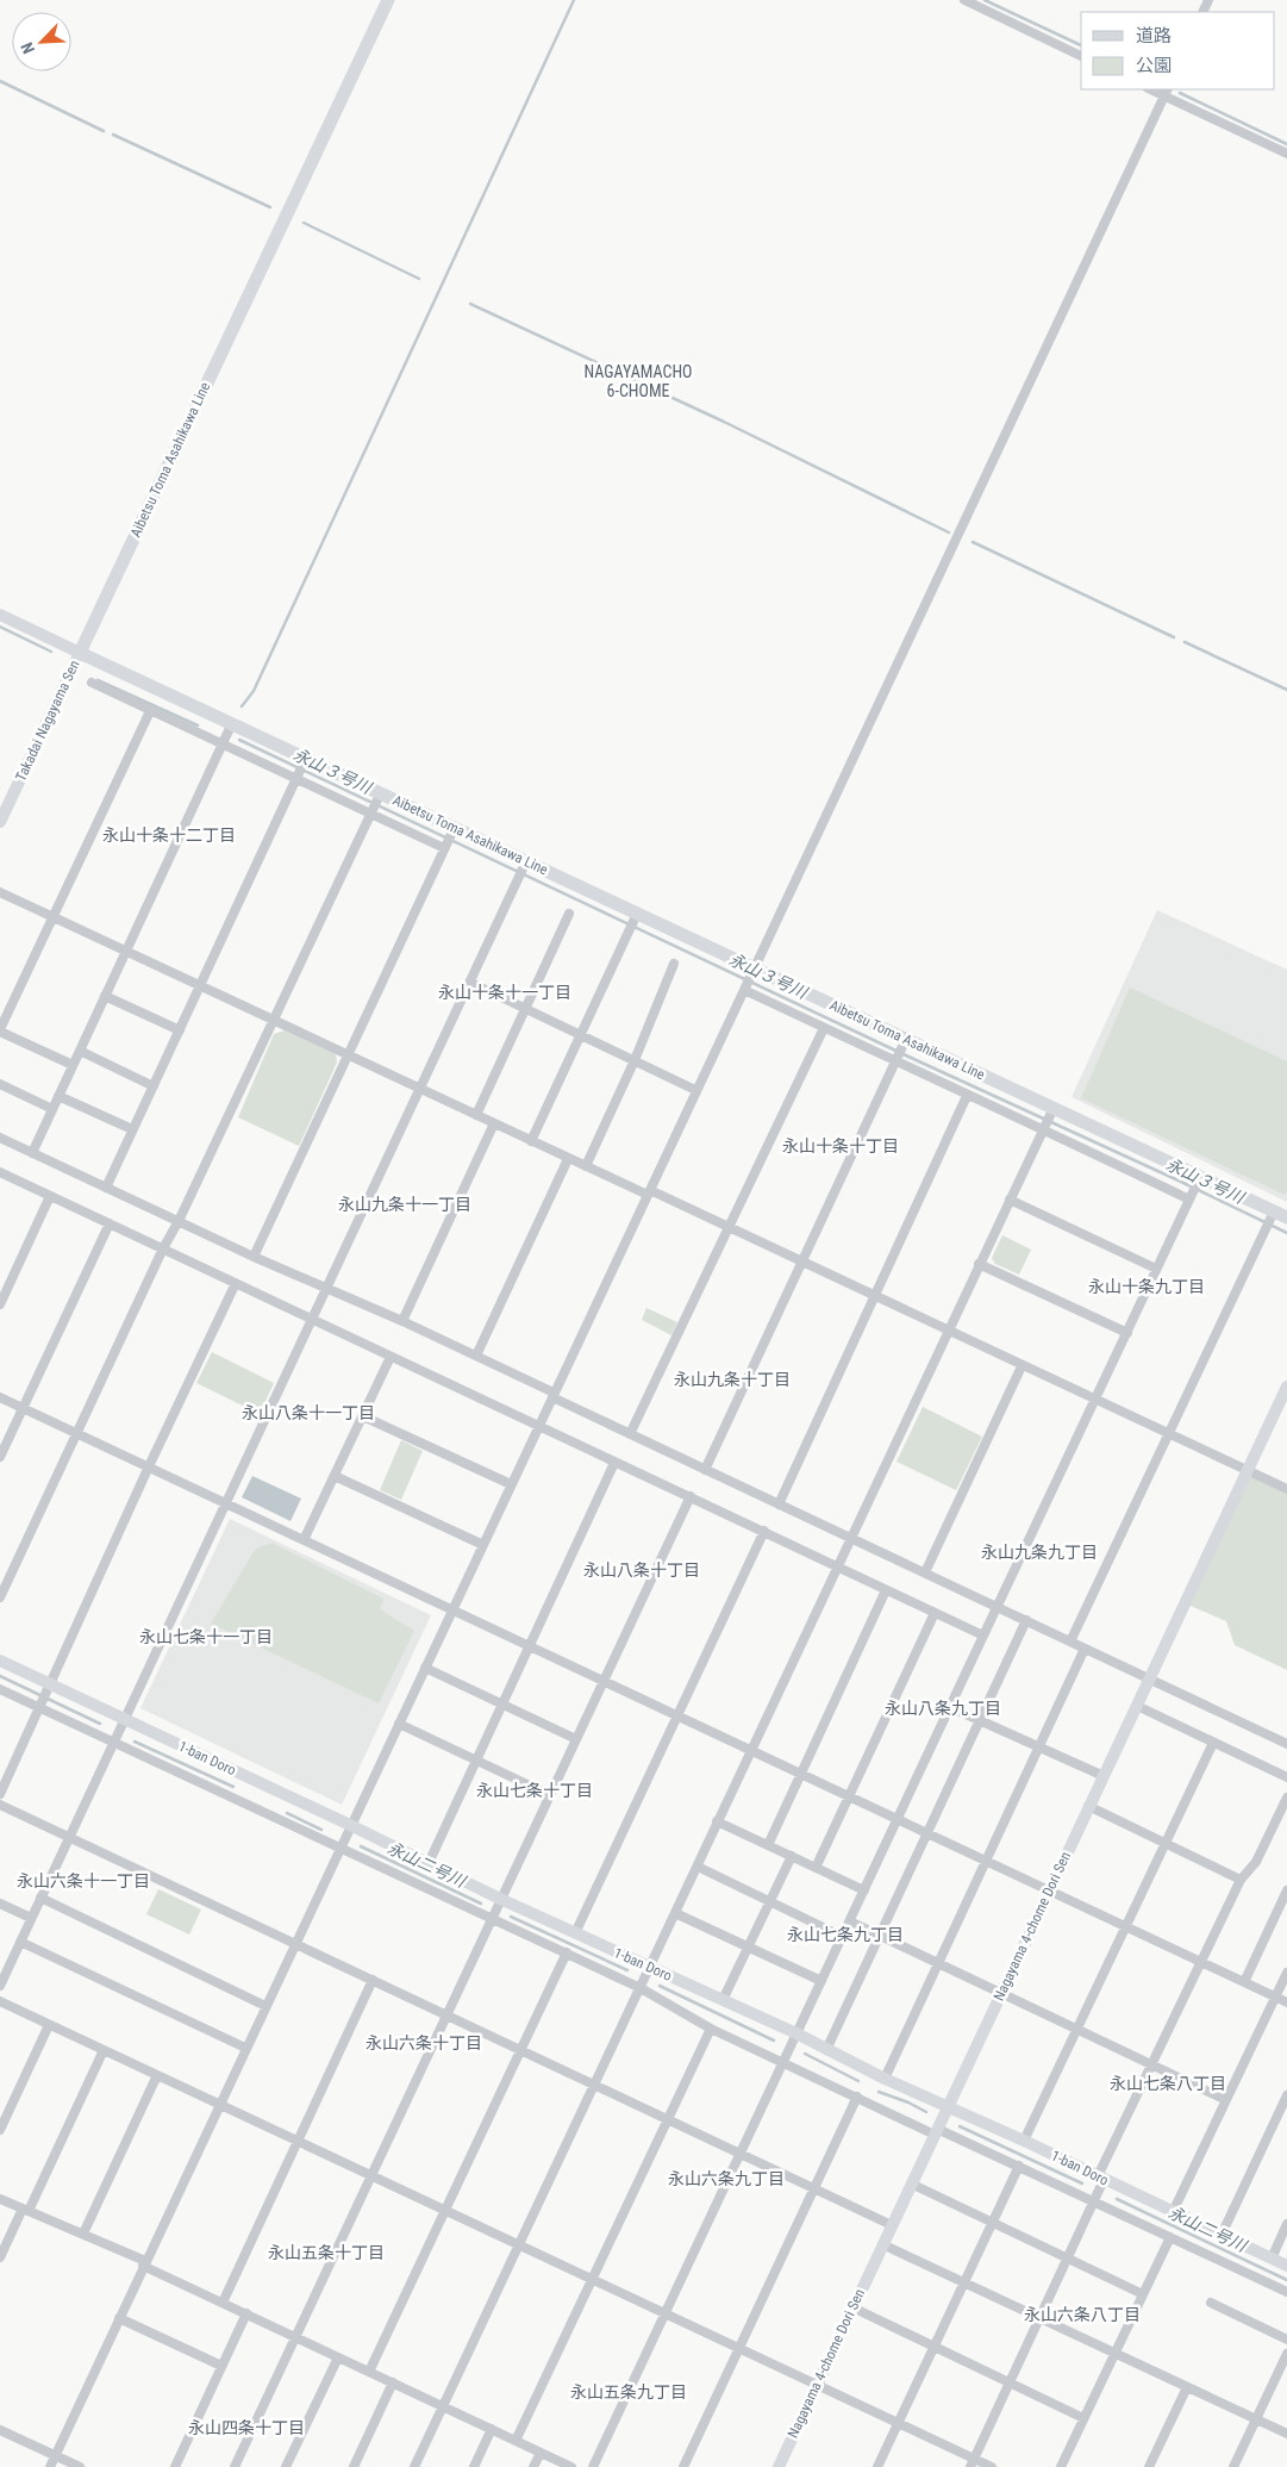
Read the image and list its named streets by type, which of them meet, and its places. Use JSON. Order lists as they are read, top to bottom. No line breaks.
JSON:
{"streets":{"main road":["Aibetsu Toma Asahikawa Line"],"street":["Takadai Nagayama Sen","1-ban Doro","Nagayama 4-chome Dori Sen"]},"crossings":[["Aibetsu Toma Asahikawa Line","Takadai Nagayama Sen"],["1-ban Doro","Nagayama 4-chome Dori Sen"]],"districts":["NAGAYAMACHO 6-CHOME","永山十条十二丁目","永山十条十一丁目","永山十条十丁目","永山九条十一丁目","永山十条九丁目","永山九条十丁目","永山八条十一丁目","永山九条九丁目","永山八条十丁目","永山七条十一丁目","永山八条九丁目","永山七条十丁目","永山六条十一丁目","永山七条九丁目","永山六条十丁目","永山七条八丁目","永山六条九丁目","永山五条十丁目","永山六条八丁目","永山五条九丁目","永山四条十丁目"],"water":["永山３号川","永山二号川"],"legend":["道路","公園"],"north":"bottom left"}
